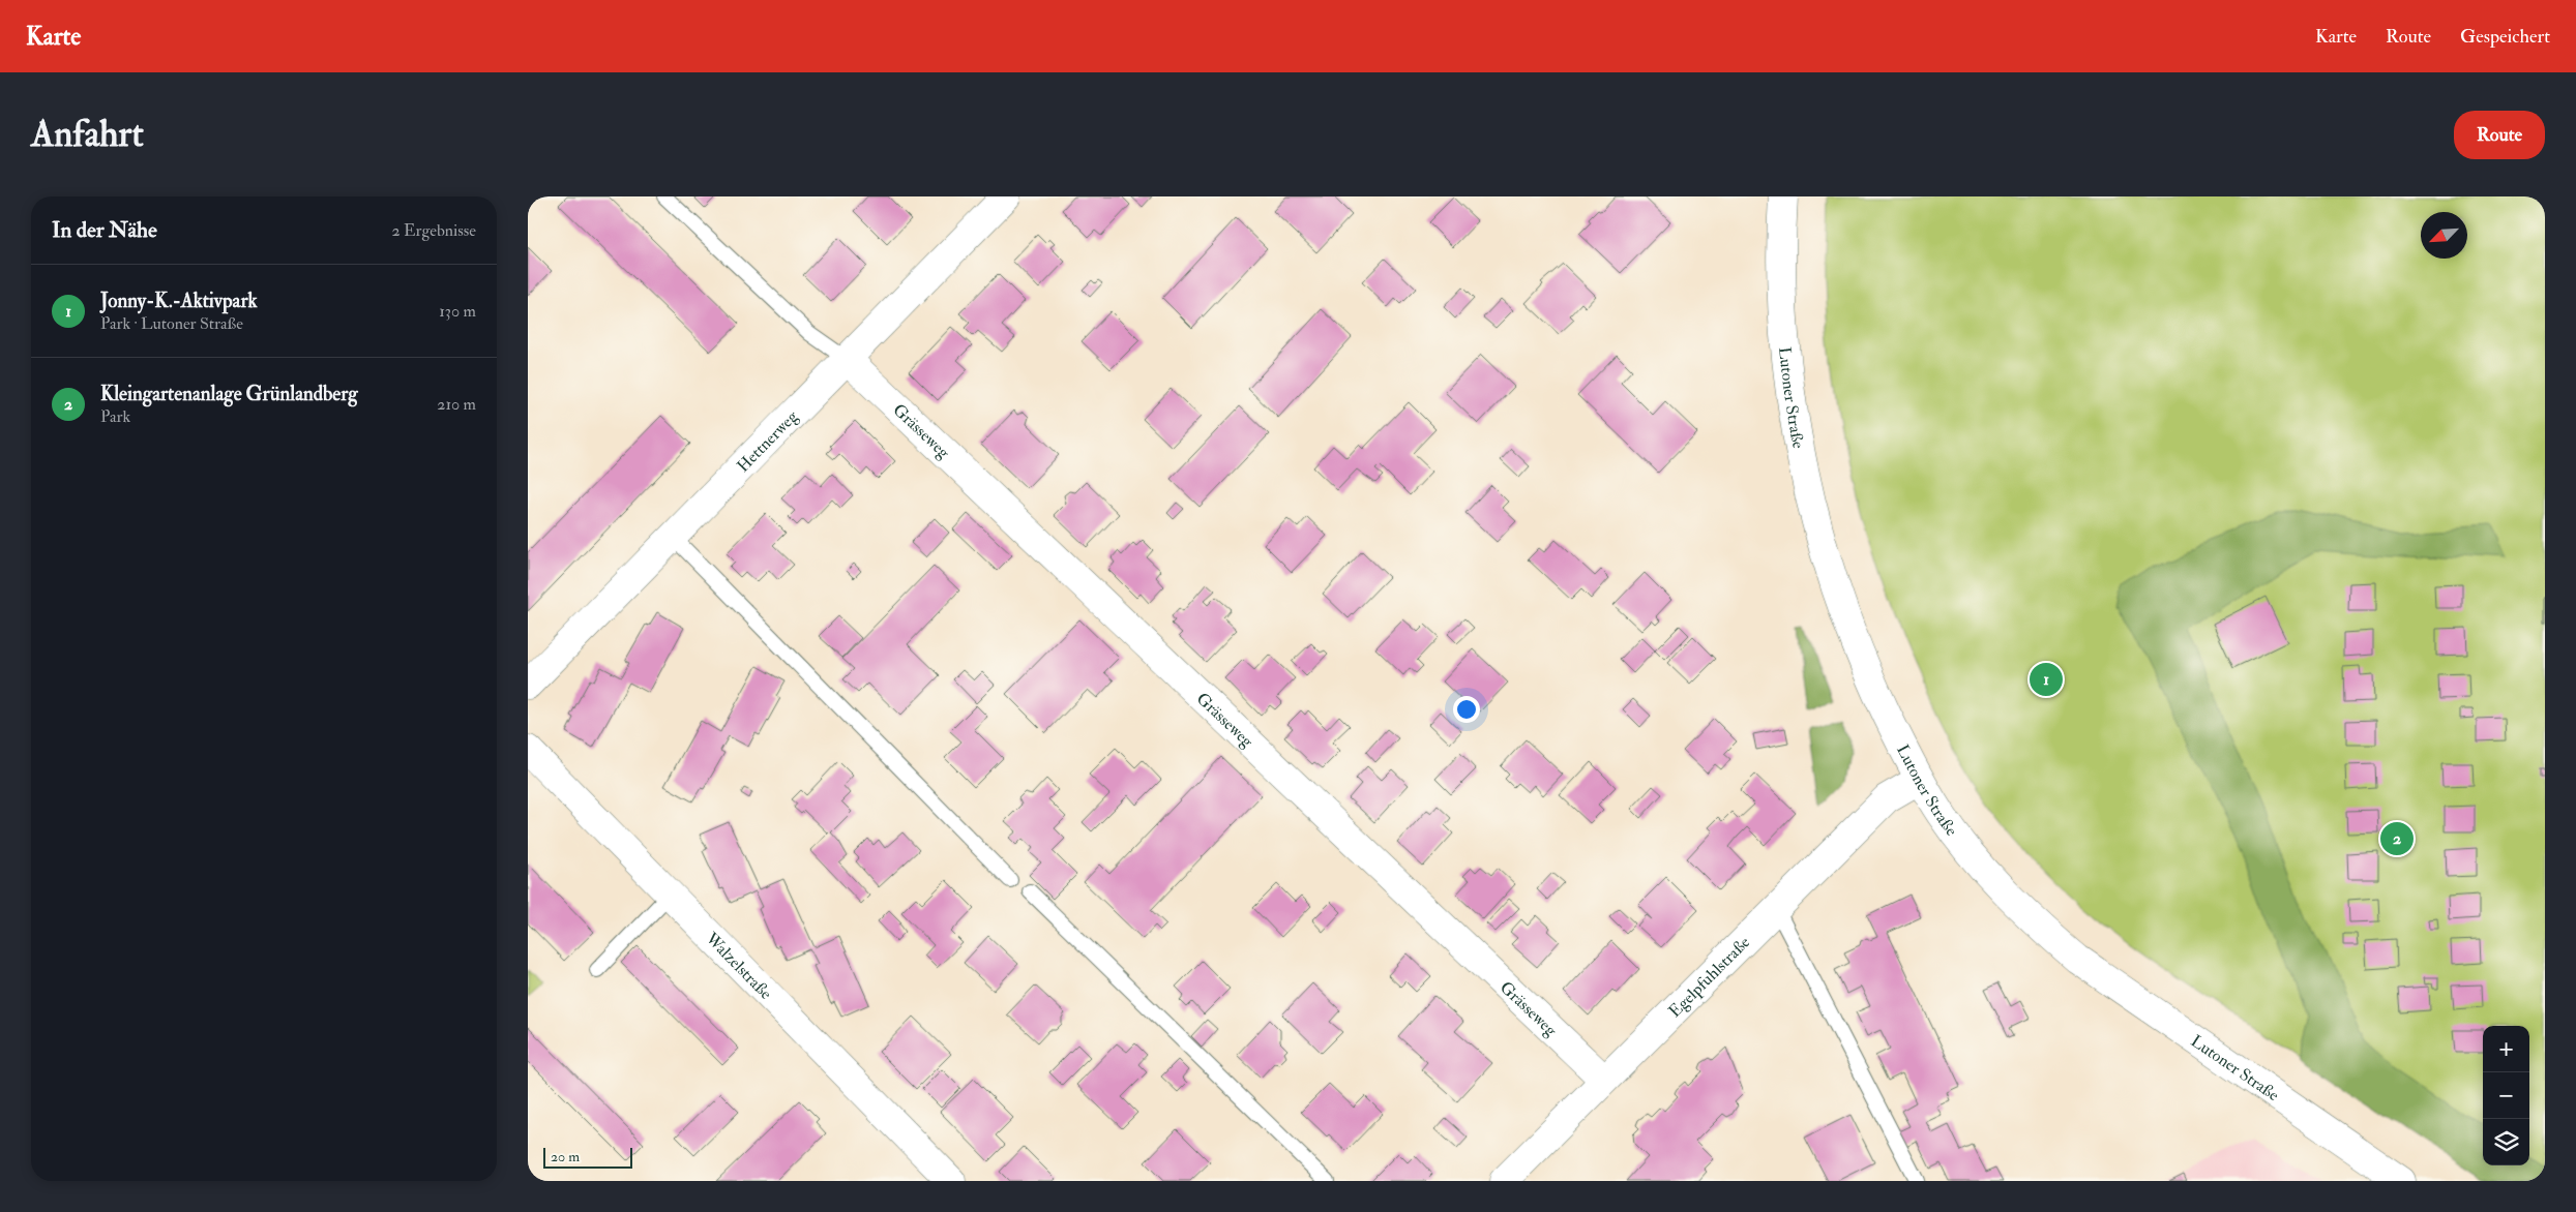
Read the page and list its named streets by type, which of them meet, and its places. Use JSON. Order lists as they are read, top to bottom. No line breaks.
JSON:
{"streets":{"street":["Lutoner Straße","Grässeweg","Hettnerweg","Walzelstraße","Egelpfuhlstraße"]},"crossings":[["Lutoner Straße","Egelpfuhlstraße"],["Grässeweg","Hettnerweg"],["Grässeweg","Egelpfuhlstraße"]],"scale_bar":"20 m","north":"bottom left","page":{"header":"Karte","nav":["Karte","Route","Gespeichert"],"buttons":"Route","title":"Anfahrt","heading":["In der Nähe","2 Ergebnisse"],"list":[{"mark":"1","name":"Jonny-K.-Aktivpark","note":"Park · Lutoner Straße","value":"130 m"},{"mark":"2","name":"Kleingartenanlage Grünlandberg","note":"Park","value":"210 m"}],"pins":["1","2"],"map_buttons":["+","−"],"scale":"20 m"}}
